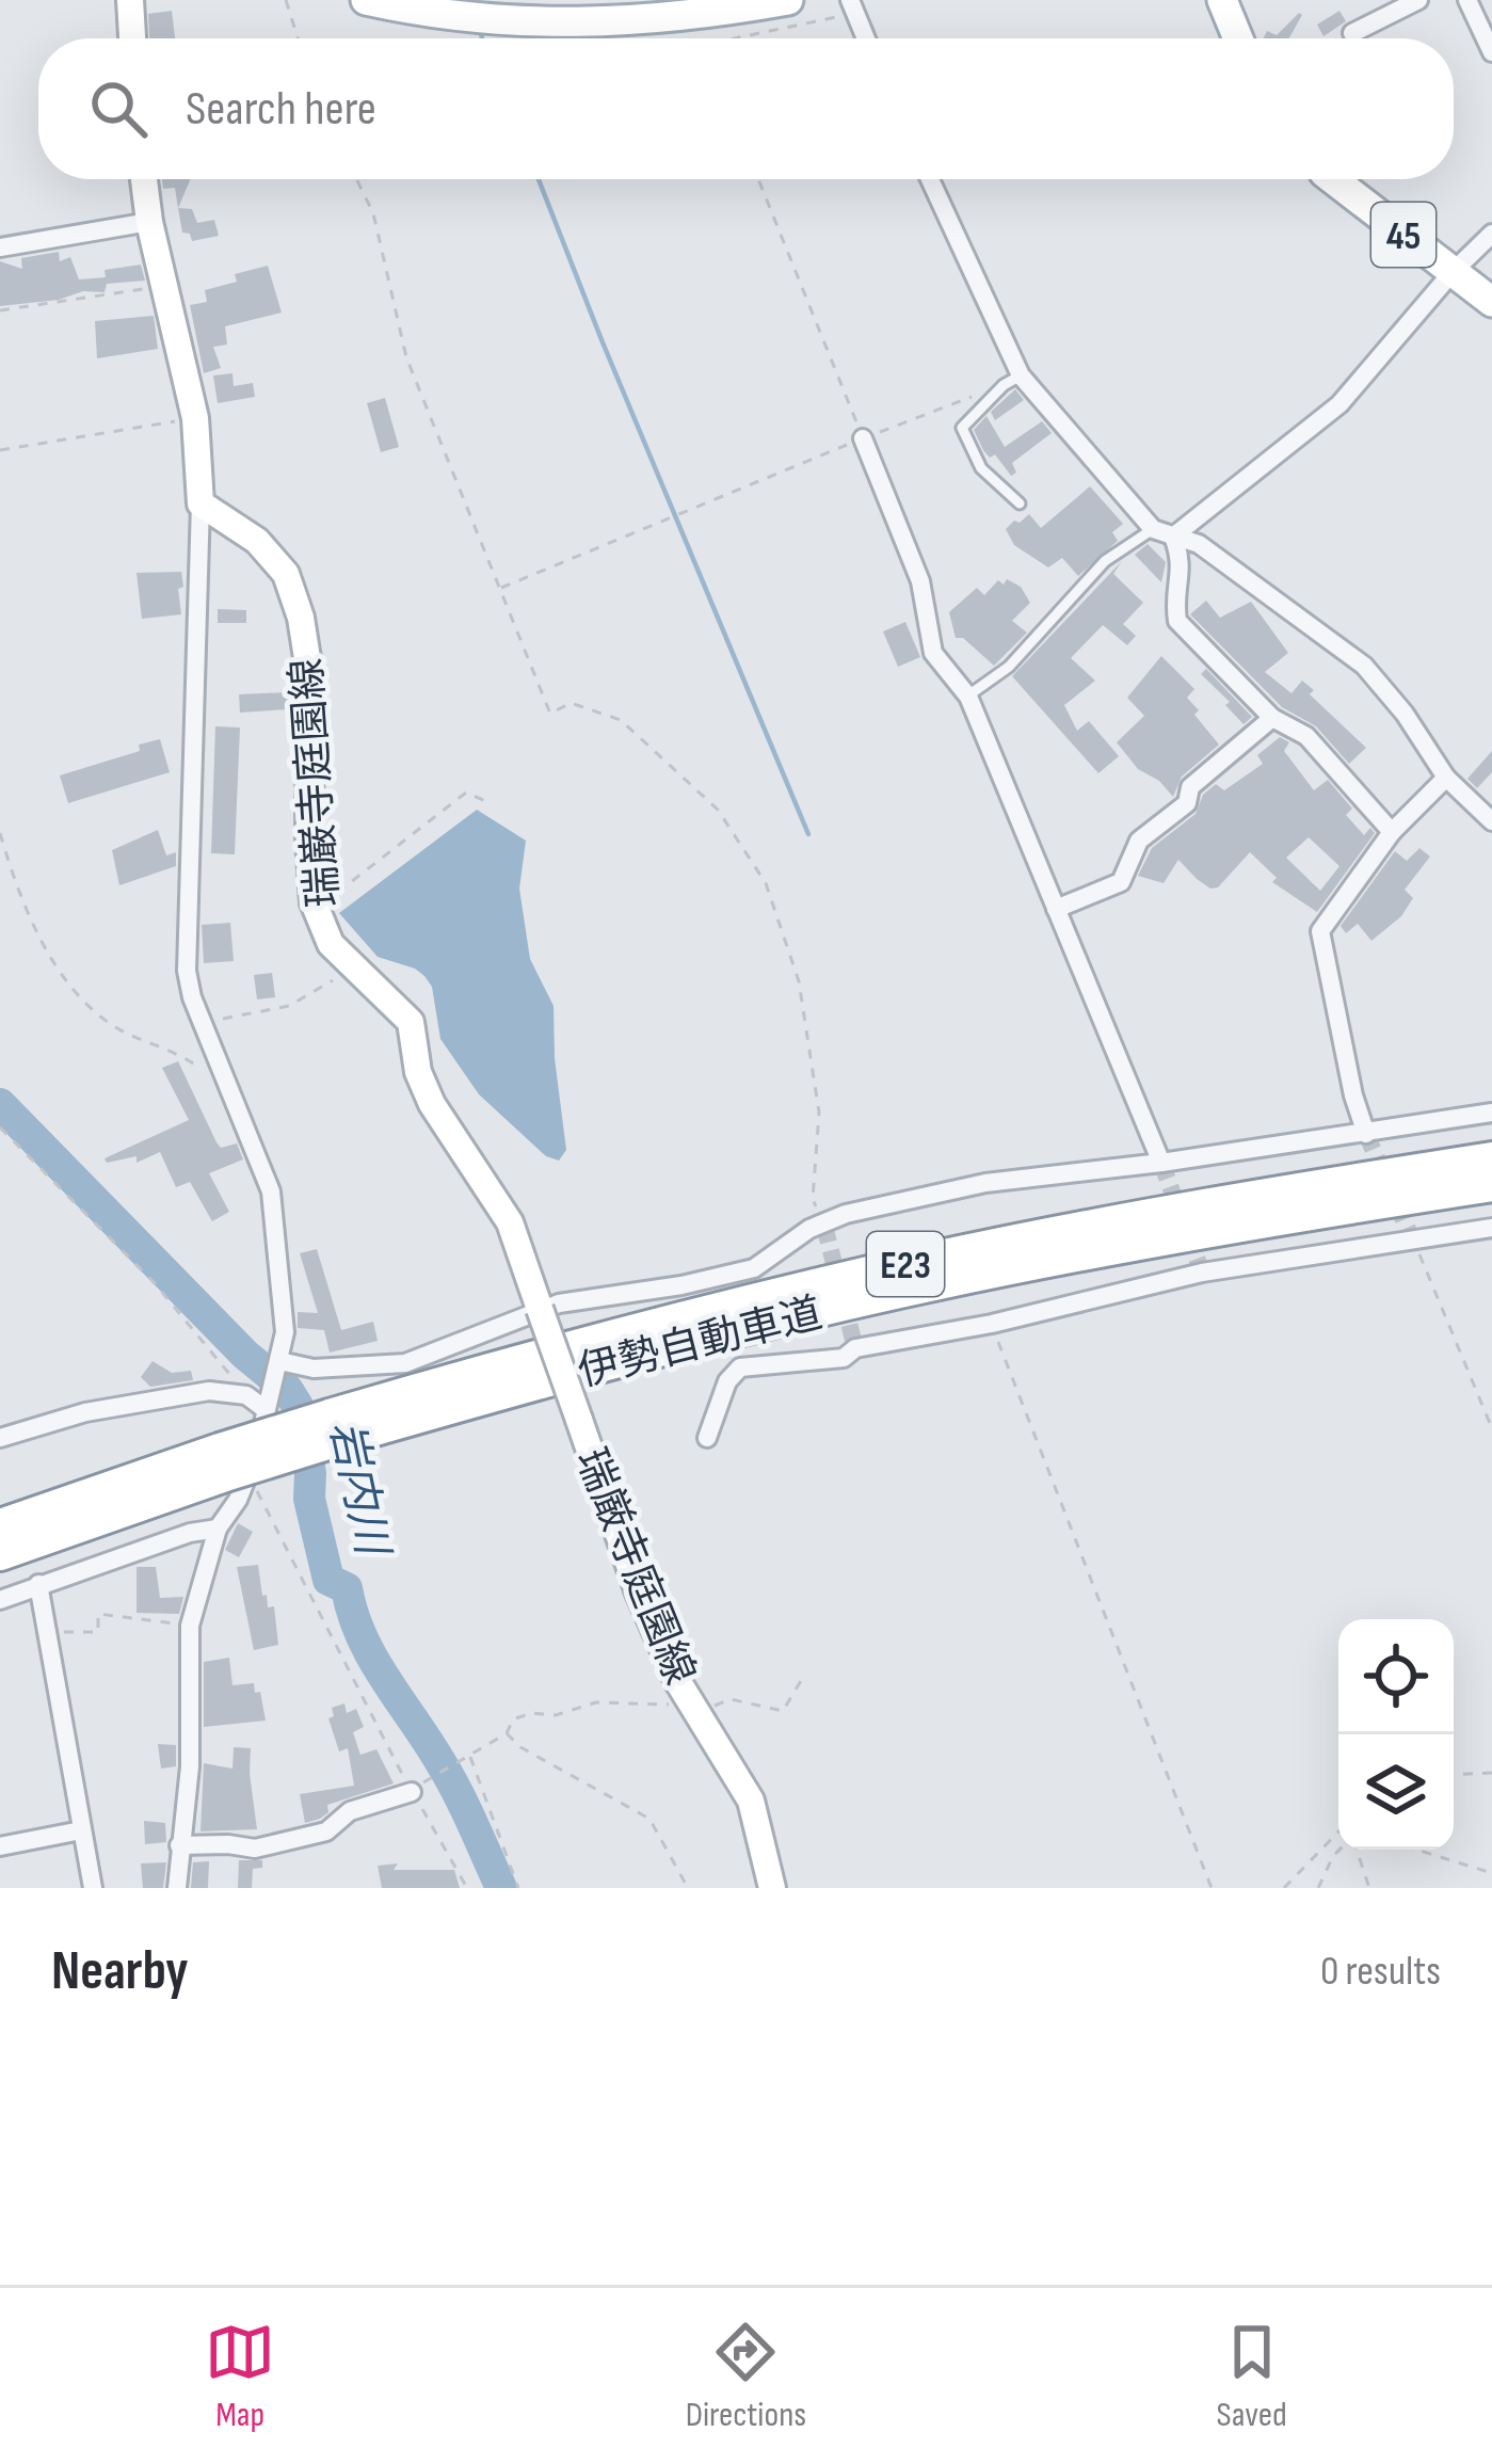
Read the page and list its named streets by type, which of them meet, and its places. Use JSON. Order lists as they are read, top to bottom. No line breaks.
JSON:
{"streets":{"highway":["E23","伊勢自動車道"],"main road":["45","瑞巌寺庭園線","瑞厳寺庭園線"]},"crossings":[["瑞巌寺庭園線","瑞厳寺庭園線"]],"water":["岩内川"],"page":{"search":"Search here","heading":["Nearby","0 results"],"nav":["Map","Directions","Saved"]}}
